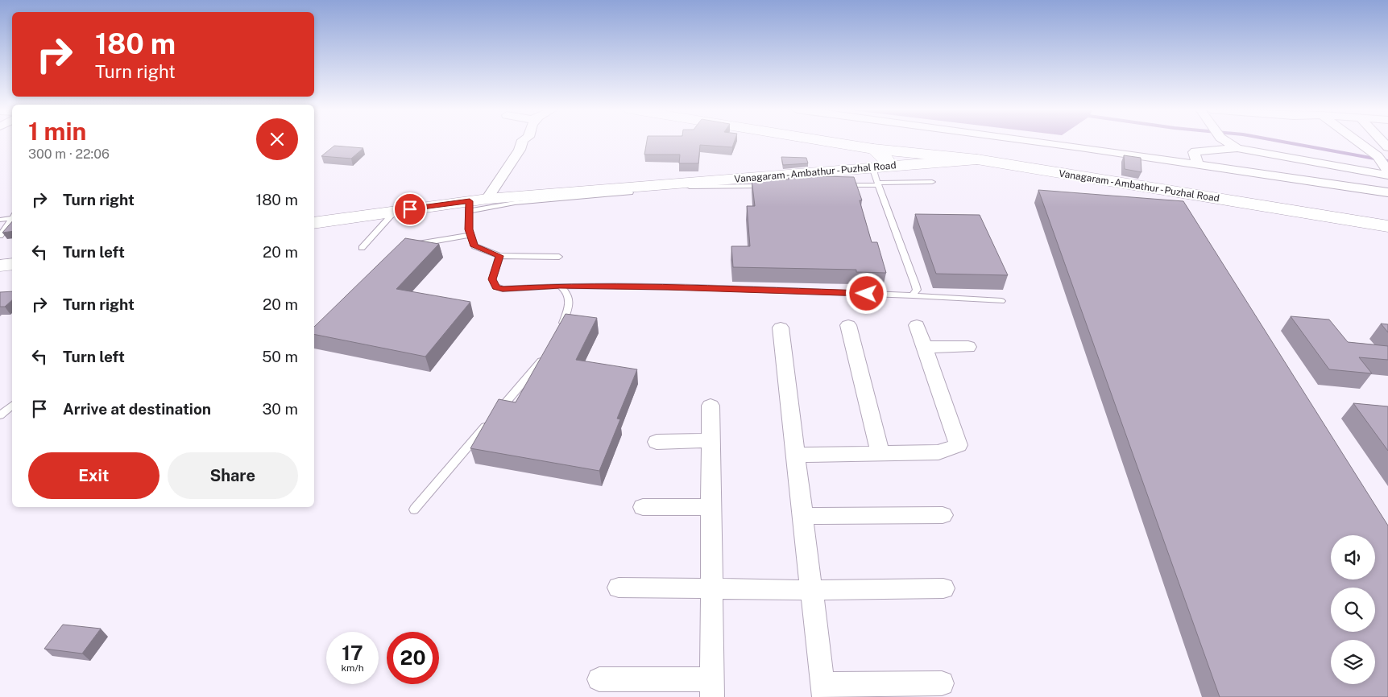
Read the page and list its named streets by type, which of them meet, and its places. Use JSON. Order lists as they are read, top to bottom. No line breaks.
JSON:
{"streets":{"main road":["Vanagaram - Ambathur - Puzhal Road"]},"page":{"turn":["180 m","Turn right"],"heading":["1 min","300 m · 22:06"],"list":[{"name":"Turn right","value":"180 m"},{"name":"Turn left","value":"20 m"},{"name":"Turn right","value":"20 m"},{"name":"Turn left","value":"50 m"},{"name":"Arrive at destination","value":"30 m"}],"buttons":["Exit","Share"],"speed":"17 km/h","limit":"20"}}
